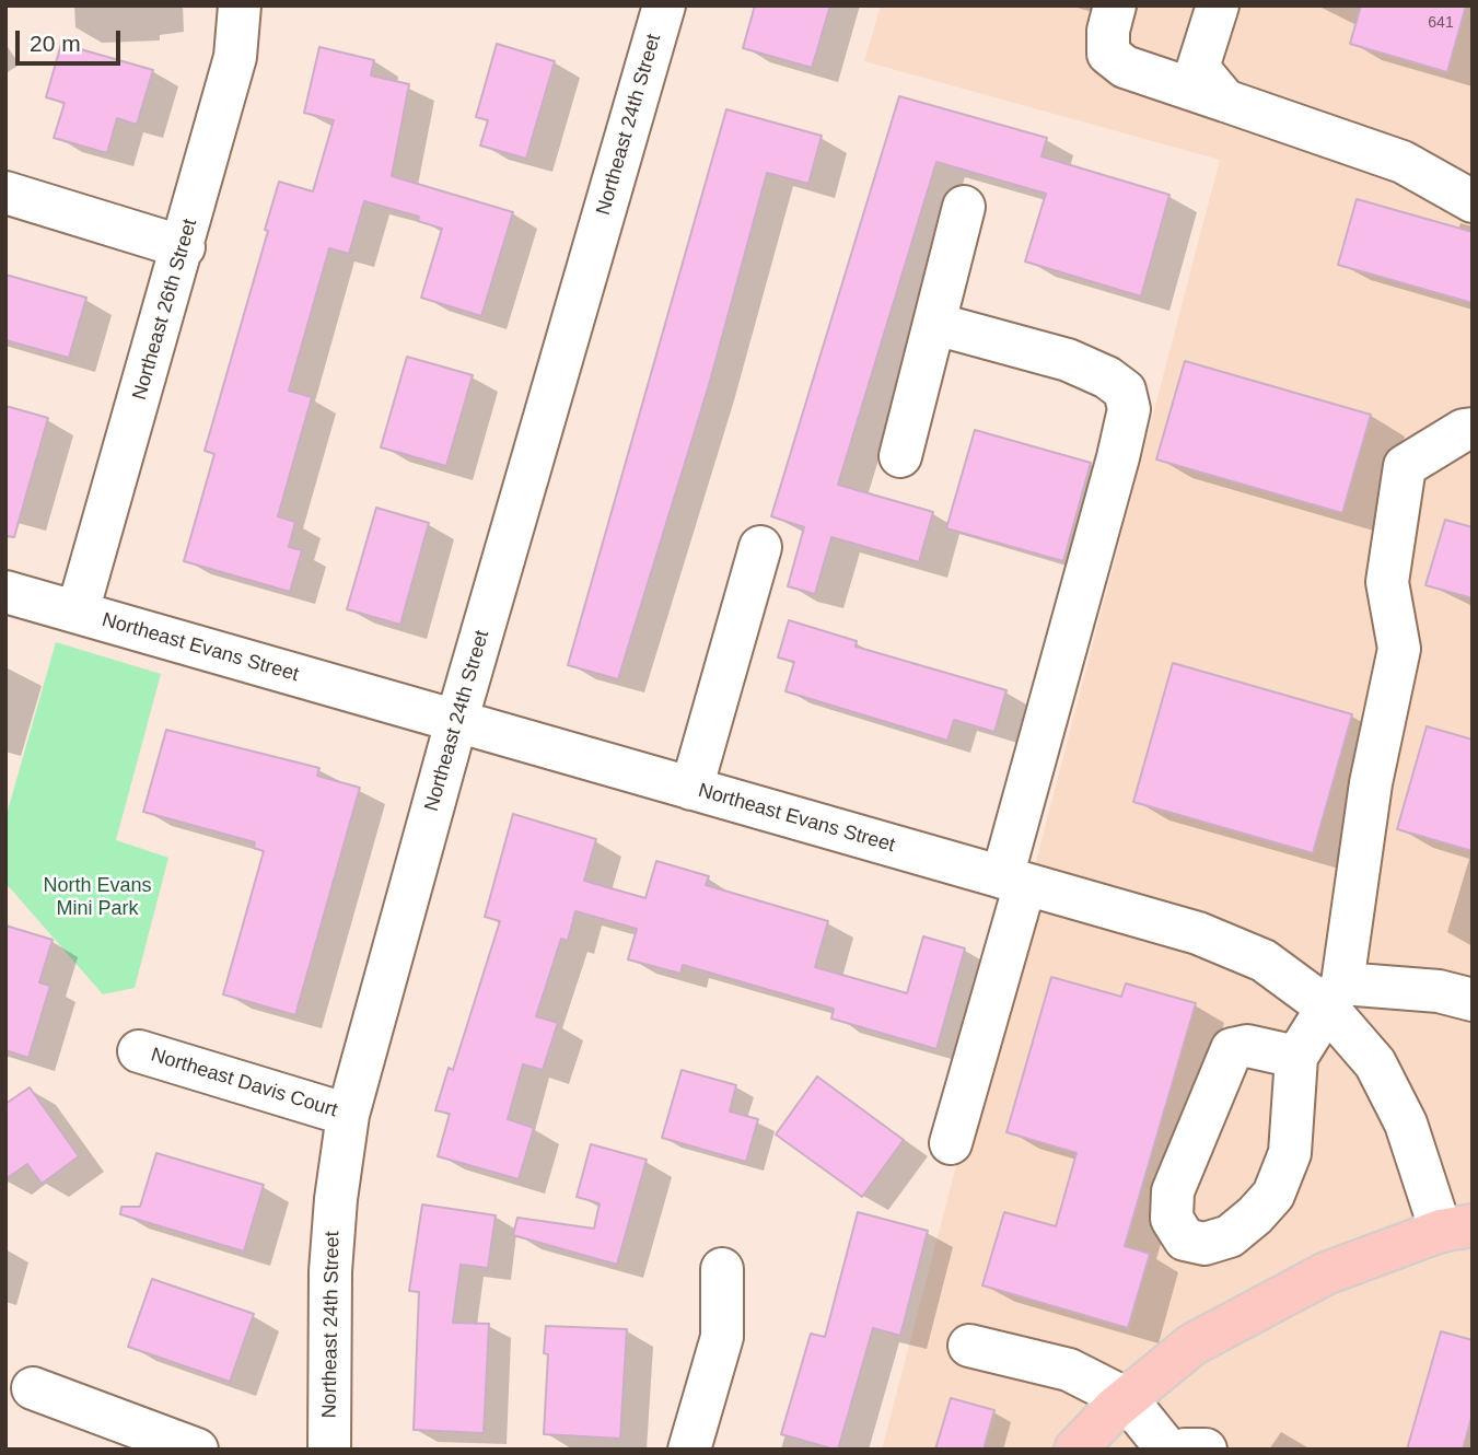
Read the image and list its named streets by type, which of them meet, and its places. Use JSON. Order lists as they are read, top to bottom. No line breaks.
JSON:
{"streets":{"street":["Northeast 24th Street","Northeast 26th Street","Northeast Evans Street","Northeast Davis Court"]},"crossings":[["Northeast 24th Street","Northeast Evans Street"],["Northeast 24th Street","Northeast Davis Court"],["Northeast 26th Street","Northeast Evans Street"]],"parks":["North Evans Mini Park"],"house_numbers":["641"],"scale_bar":"20 m"}
